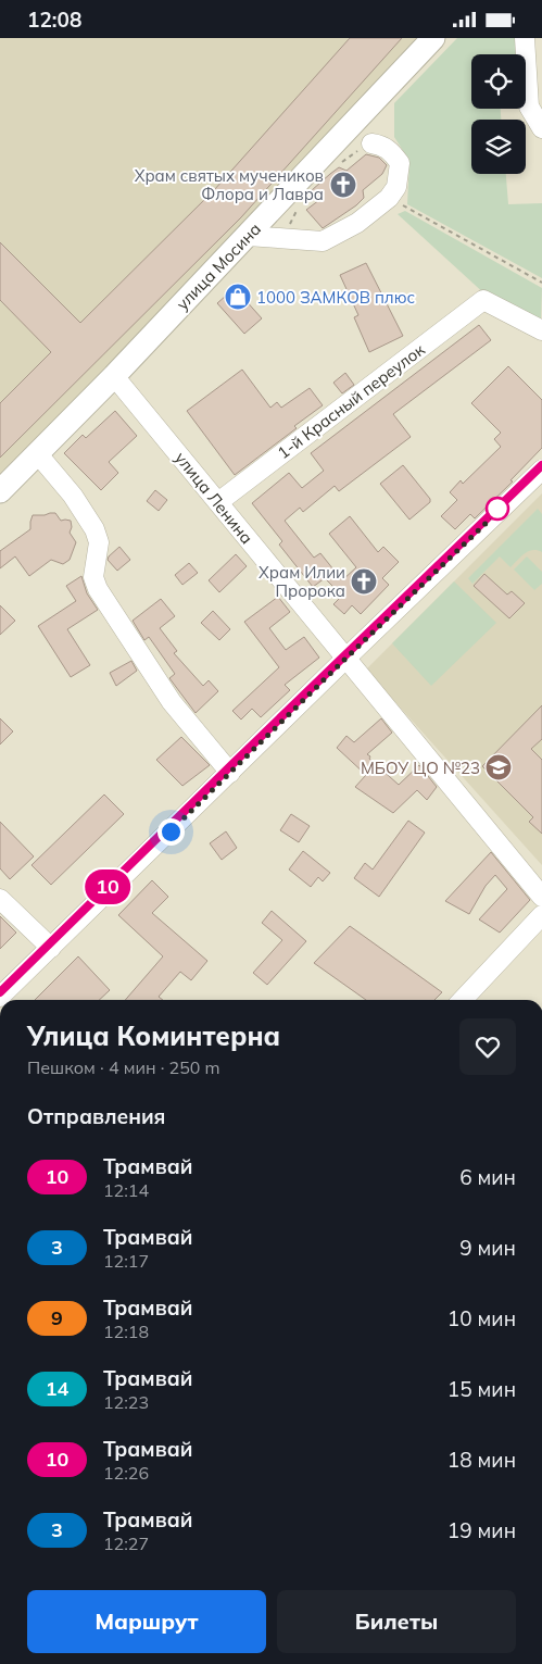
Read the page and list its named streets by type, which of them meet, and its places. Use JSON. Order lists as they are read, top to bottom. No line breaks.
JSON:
{"streets":{"main road":["улица Мосина"],"street":["1-й Красный переулок","улица Ленина"]},"crossings":[["улица Мосина","улица Ленина"],["1-й Красный переулок","улица Ленина"]],"places":{"church":["Храм святых мучеников Флора и Лавра","Храм Илии Пророка"],"shop":["1000 ЗАМКОВ плюс"],"school or university":["МБОУ ЦО №23"]},"lines":["tram line 10"],"page":{"status":"12:08","on_map":"10","heading":[["Улица Коминтерна","Пешком · 4 мин · 250 m"],"Отправления"],"list":[{"mark":"10","name":"Трамвай","note":"12:14","value":"6 мин"},{"mark":"3","name":"Трамвай","note":"12:17","value":"9 мин"},{"mark":"9","name":"Трамвай","note":"12:18","value":"10 мин"},{"mark":"14","name":"Трамвай","note":"12:23","value":"15 мин"},{"mark":"10","name":"Трамвай","note":"12:26","value":"18 мин"},{"mark":"3","name":"Трамвай","note":"12:27","value":"19 мин"}],"buttons":["Маршрут","Билеты"]}}
